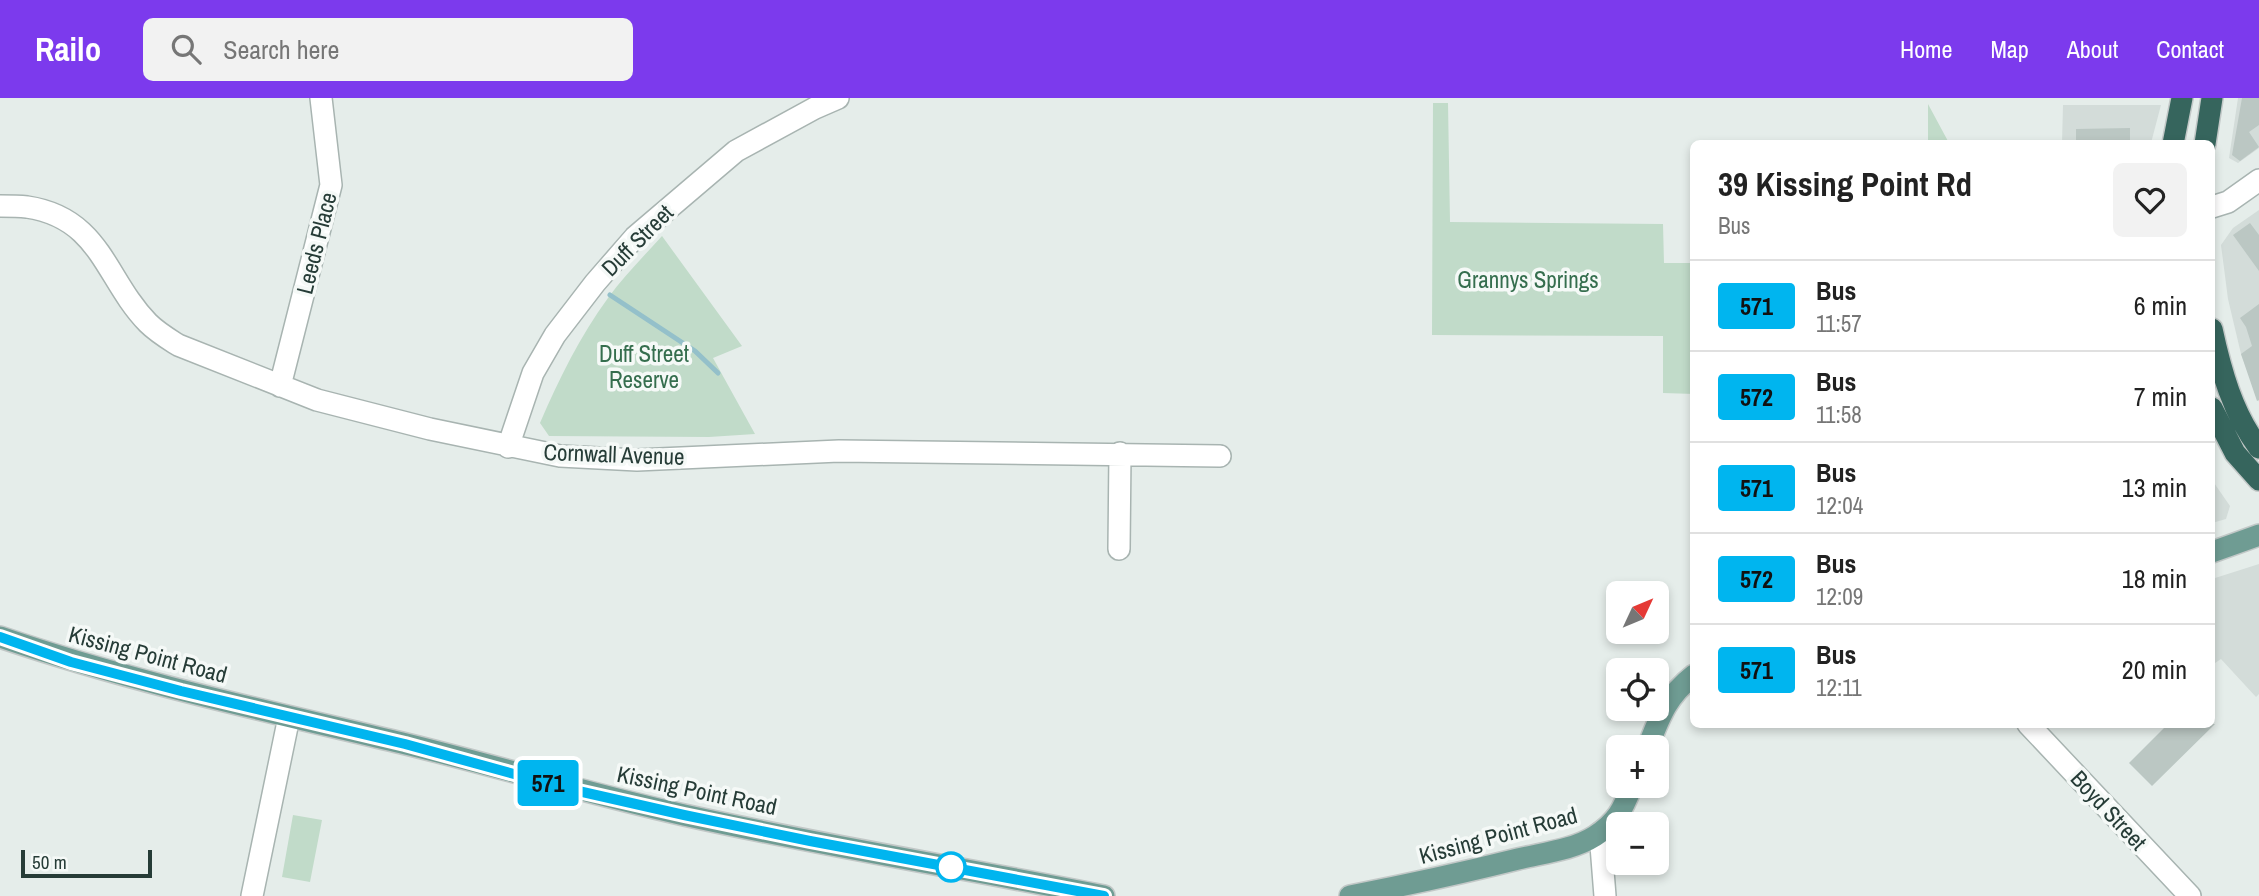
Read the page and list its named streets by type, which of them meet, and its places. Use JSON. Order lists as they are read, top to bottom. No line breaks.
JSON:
{"streets":{"main road":["Kissing Point Road"],"street":["Duff Street","Leeds Place","Cornwall Avenue","Boyd Street"]},"crossings":[["Duff Street","Cornwall Avenue"],["Leeds Place","Cornwall Avenue"]],"parks":["Grannys Springs","Duff Street Reserve"],"lines":["bus line 571"],"scale_bar":"50 m","north":"top right","page":{"header":"Railo","search":"Search here","nav":["Home","Map","About","Contact"],"on_map":"571","heading":["39 Kissing Point Rd","Bus"],"list":[{"mark":"571","name":"Bus","note":"11:57","value":"6 min"},{"mark":"572","name":"Bus","note":"11:58","value":"7 min"},{"mark":"571","name":"Bus","note":"12:04","value":"13 min"},{"mark":"572","name":"Bus","note":"12:09","value":"18 min"},{"mark":"571","name":"Bus","note":"12:11","value":"20 min"}],"map_buttons":["+","−"],"scale":"50 m"}}
